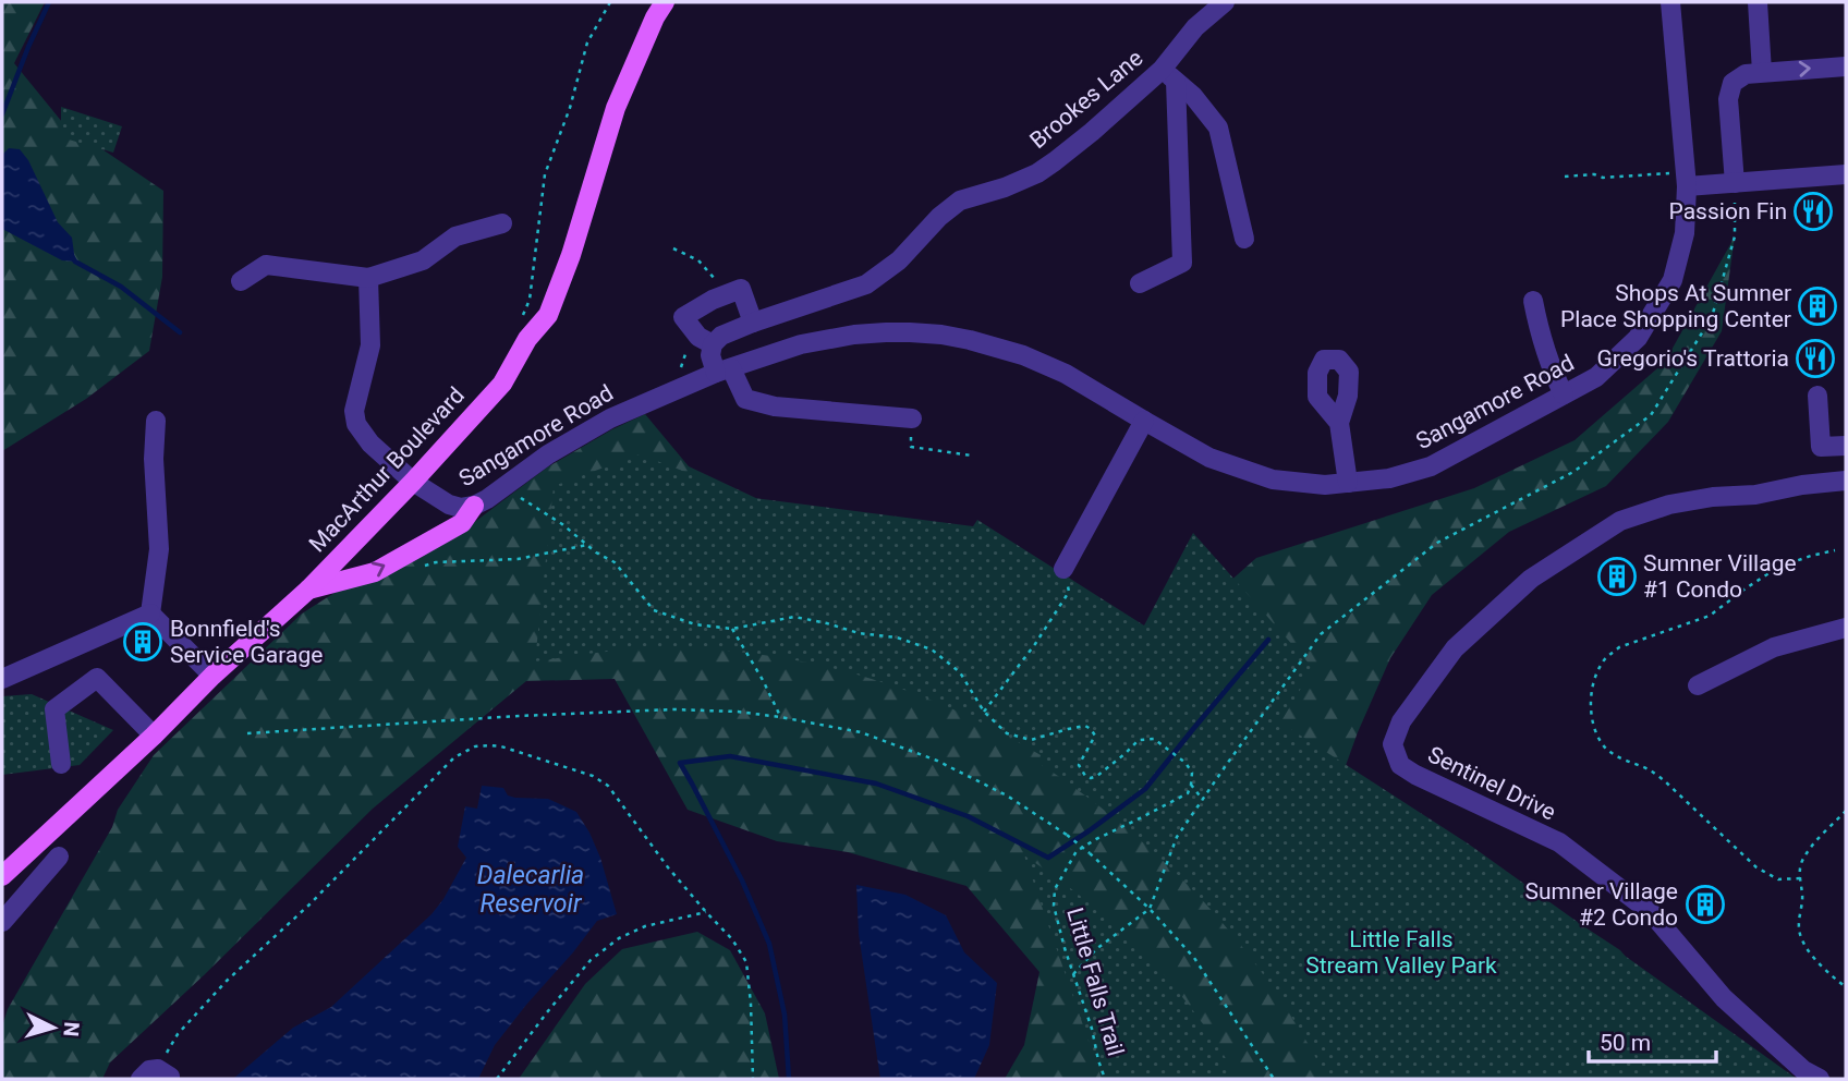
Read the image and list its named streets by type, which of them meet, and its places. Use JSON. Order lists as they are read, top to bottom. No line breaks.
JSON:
{"streets":{"main road":["MacArthur Boulevard"],"street":["Brookes Lane","Sangamore Road","Sentinel Drive"],"path":["Little Falls Trail"]},"crossings":[["Sangamore Road","MacArthur Boulevard"]],"water":["Dalecarlia Reservoir"],"parks":["Little Falls Stream Valley Park"],"places":{"restaurant":["Passion Fin","Gregorio's Trattoria"],"building":["Shops At Sumner Place Shopping Center","Sumner Village #1 Condo","Bonnfield's Service Garage","Sumner Village #2 Condo"]},"scale_bar":"50 m","north":"right"}
